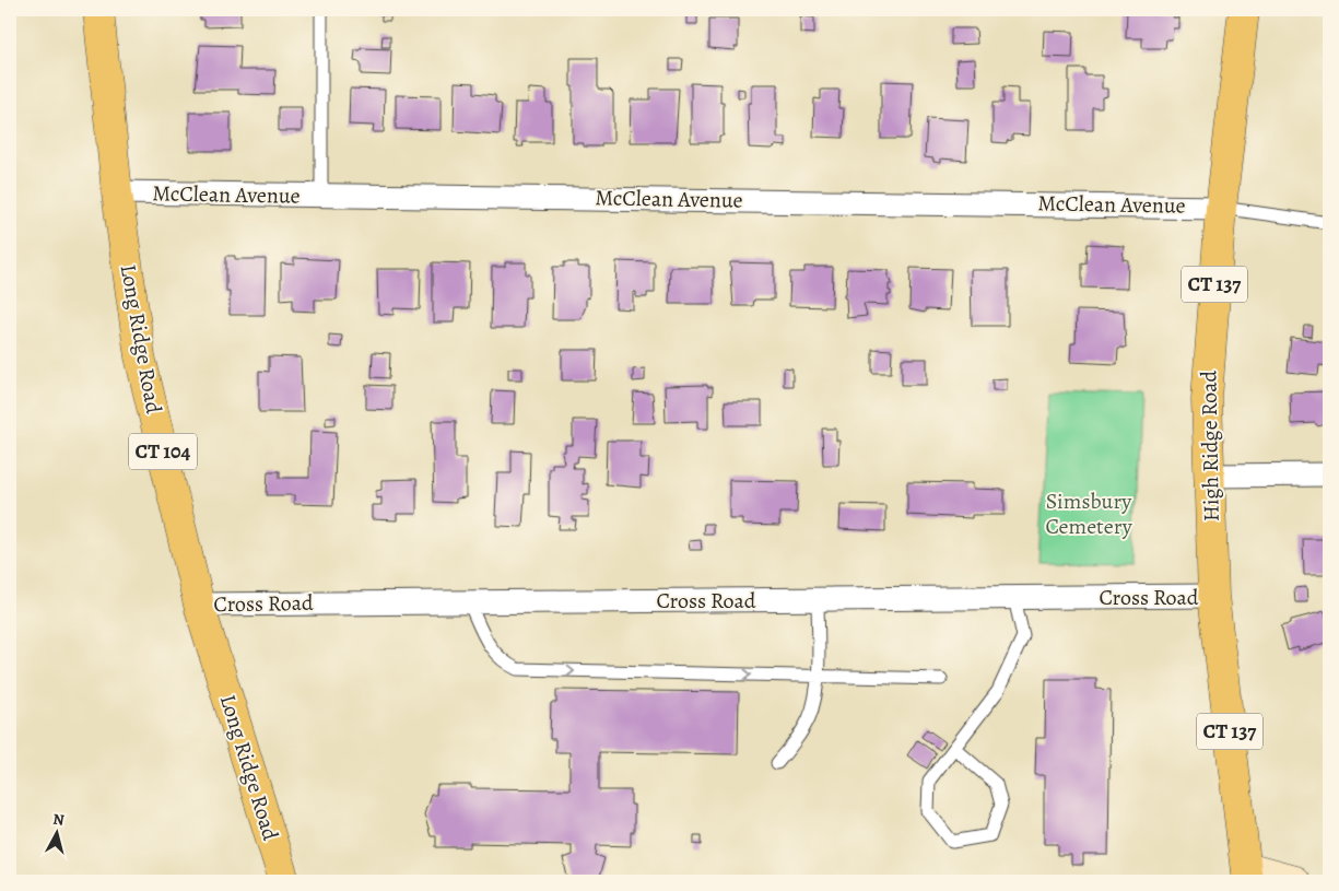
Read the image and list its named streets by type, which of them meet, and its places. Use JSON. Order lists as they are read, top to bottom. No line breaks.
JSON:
{"streets":{"main road":["CT 137","Long Ridge Road","High Ridge Road","CT 104"],"street":["McClean Avenue","Cross Road"]},"crossings":[["McClean Avenue","Long Ridge Road"],["McClean Avenue","High Ridge Road"],["Long Ridge Road","Cross Road"],["High Ridge Road","Cross Road"]],"parks":["Simsbury Cemetery"],"north":"top"}
